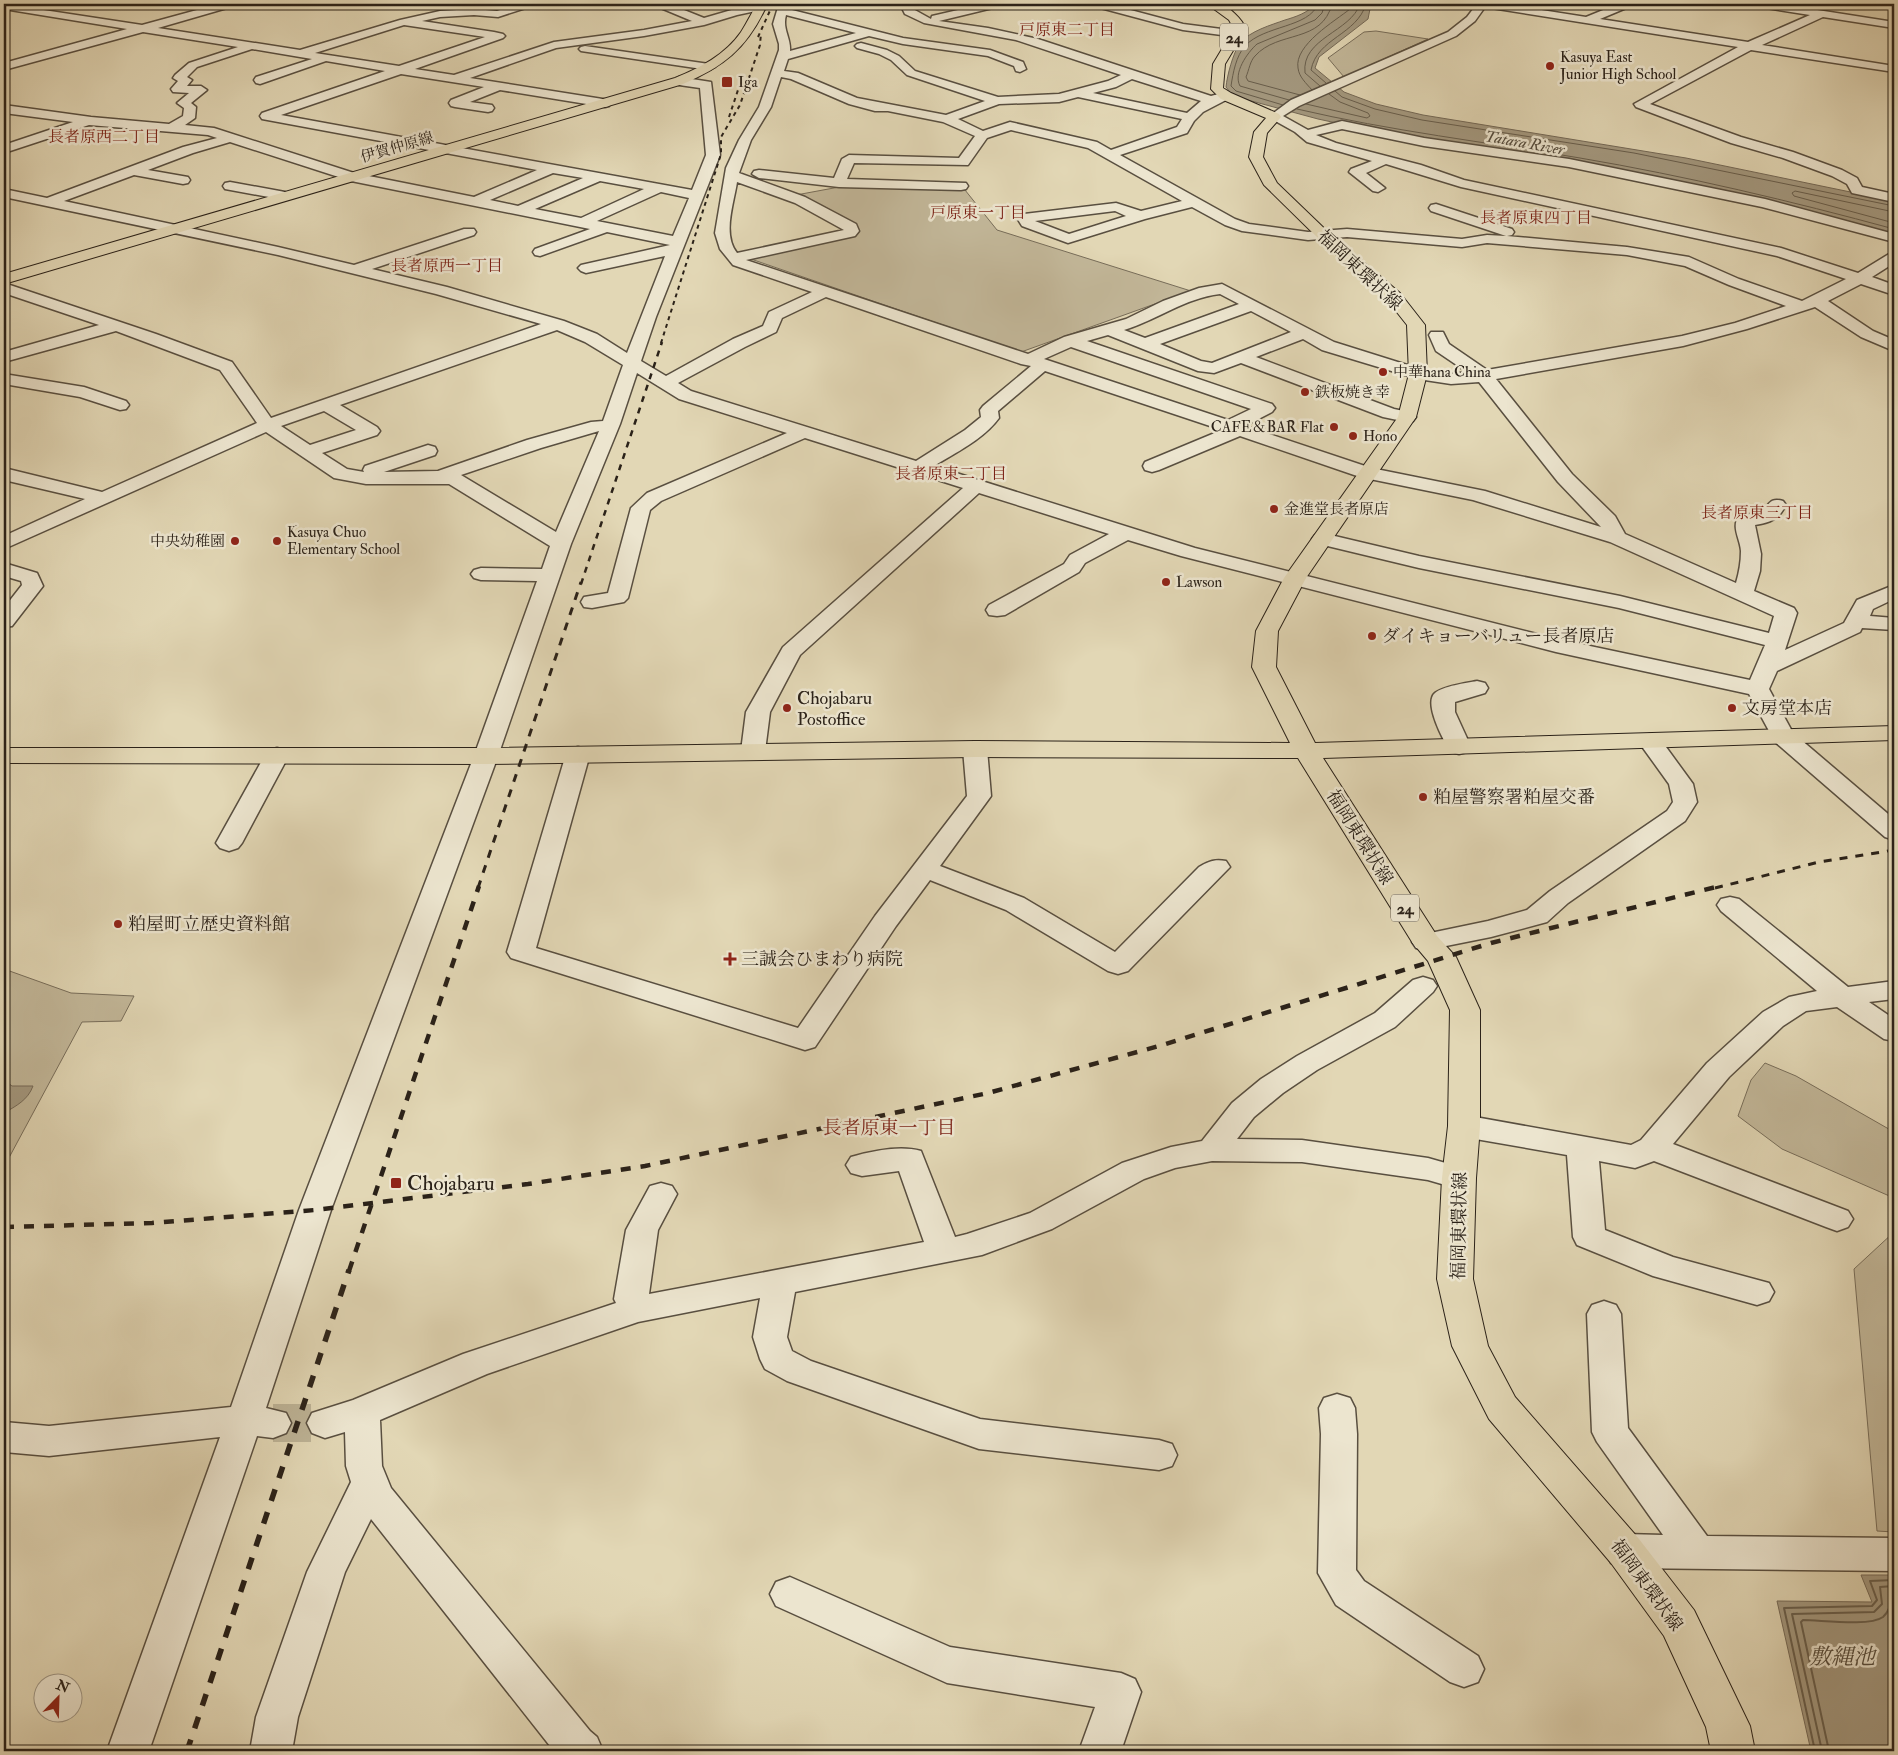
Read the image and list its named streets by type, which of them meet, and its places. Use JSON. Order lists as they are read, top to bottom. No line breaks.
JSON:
{"streets":{"main road":["24","伊賀仲原線","福岡東環状線"]},"districts":["戸原東二丁目","長者原西二丁目","戸原東一丁目","長者原東四丁目","長者原西一丁目","長者原東二丁目","長者原東三丁目","長者原東一丁目"],"water":["Tatara River","敷縄池"],"places":{"other":["Kasuya East Junior High School","中華hana China","鉄板焼き幸","CAFE＆BAR Flat","Hono","金進堂長者原店","中央幼稚園","Kasuya Chuo Elementary School","Lawson","ダイキョーバリュー長者原店","Chojabaru Postoffice","文房堂本店","粕屋警察署粕屋交番","粕屋町立歴史資料館"],"transit":["Iga","Chojabaru"],"health":["三誠会ひまわり病院"]},"north":"top right"}
